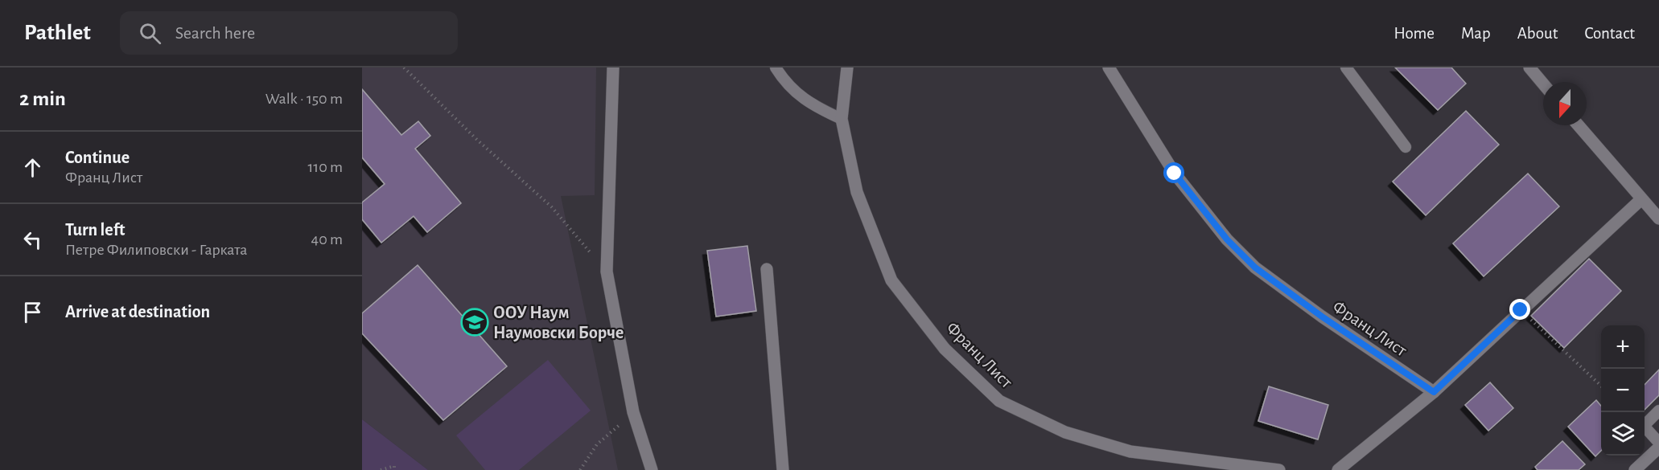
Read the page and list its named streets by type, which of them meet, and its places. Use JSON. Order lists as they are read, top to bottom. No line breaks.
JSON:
{"streets":{"street":["Франц Лист"]},"places":{"school or university":["ООУ Наум Наумовски Борче"]},"north":"bottom","page":{"header":"Pathlet","search":"Search here","nav":["Home","Map","About","Contact"],"heading":["2 min","Walk · 150 m"],"list":[["Continue","Франц Лист","110 m"],["Turn left","Петре Филиповски - Гарката","40 m"],"Arrive at destination"],"map_buttons":["+","−"]}}
